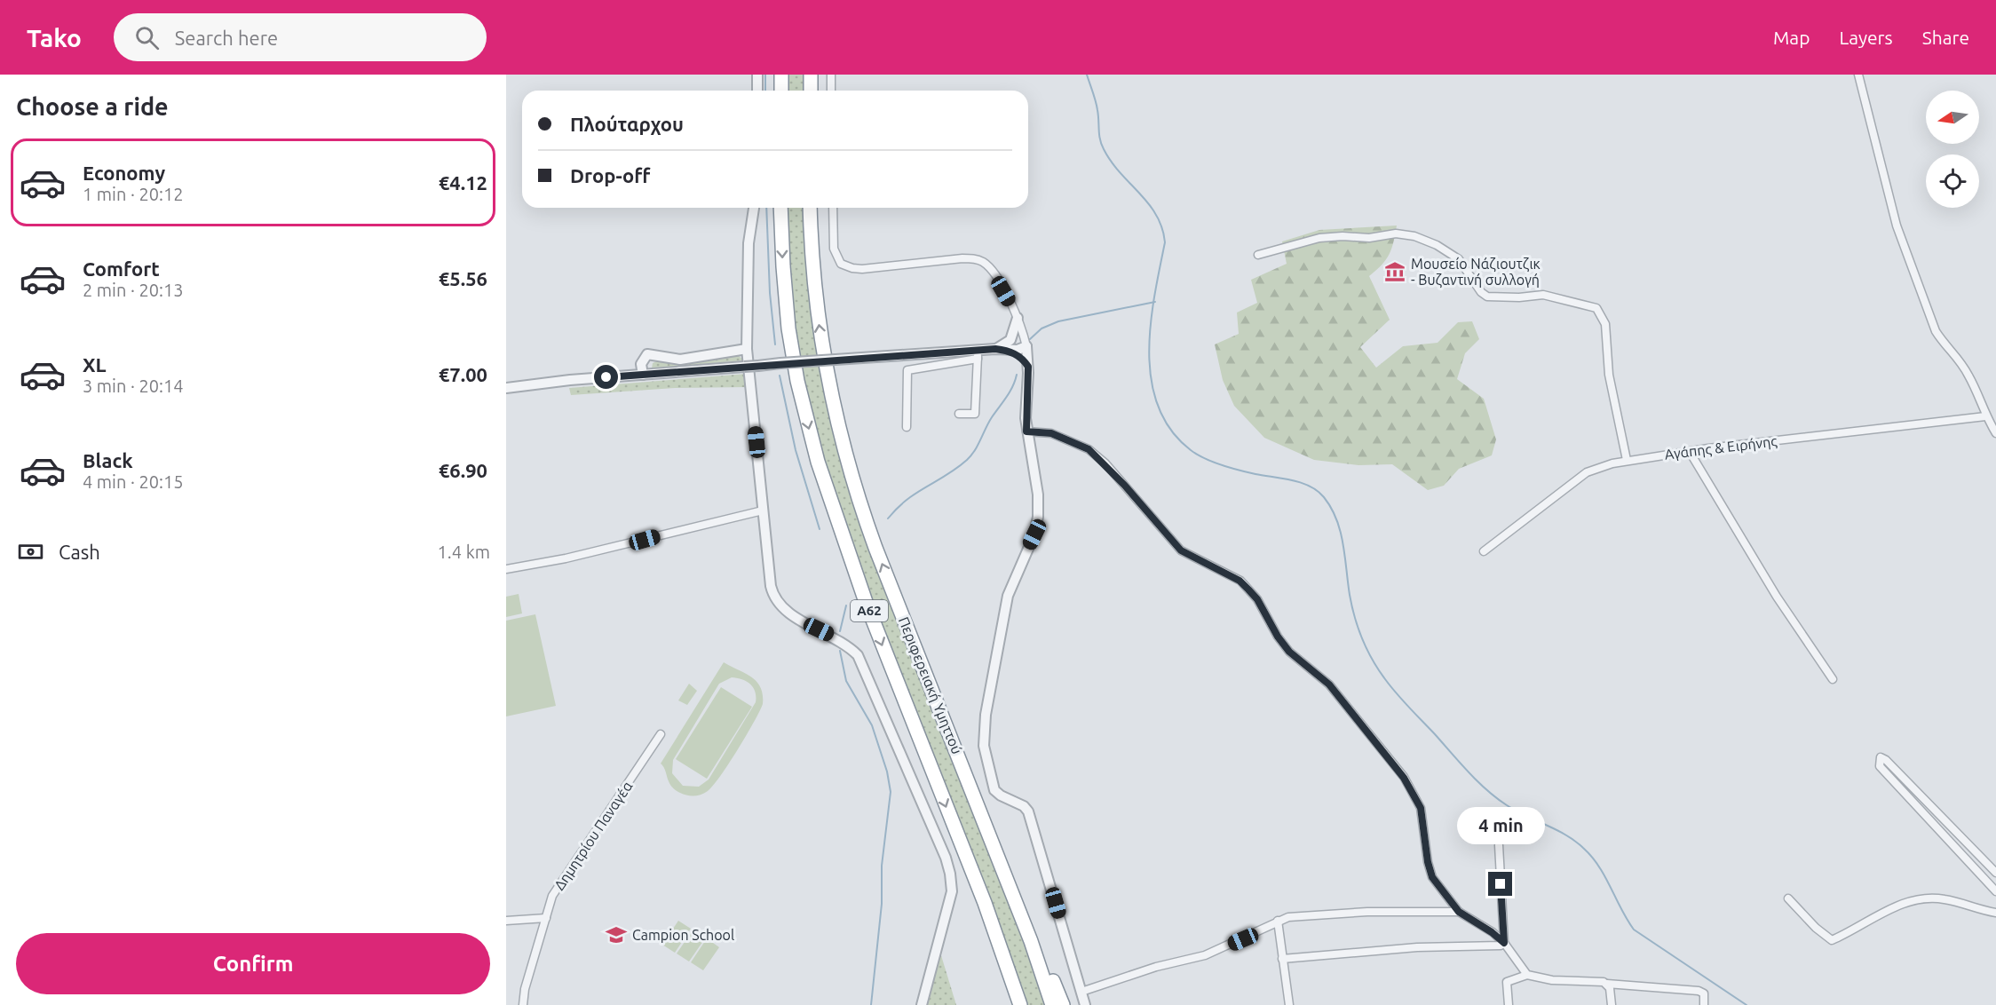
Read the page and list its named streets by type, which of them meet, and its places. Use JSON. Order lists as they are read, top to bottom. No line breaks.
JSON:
{"streets":{"highway":["Α62","Περιφερειακή Υμηττού"],"street":["Αγάπης & Ειρήνης","Δημητρίου Παναγέα"]},"places":{"museum":["Μουσείο Νάζιουτζικ - Βυζαντινή συλλογή"],"school or university":["Campion School"]},"north":"left","page":{"header":"Tako","search":"Search here","nav":["Map","Layers","Share"],"heading":"Choose a ride","banner":["Πλούταρχου","Drop-off"],"list":[{"name":"Economy","note":"1 min · 20:12","value":"€4.12"},{"name":"Comfort","note":"2 min · 20:13","value":"€5.56"},{"name":"XL","note":"3 min · 20:14","value":"€7.00"},{"name":"Black","note":"4 min · 20:15","value":"€6.90"}],"pay":["Cash","1.4 km"],"bubble":"4 min","buttons":"Confirm"}}
